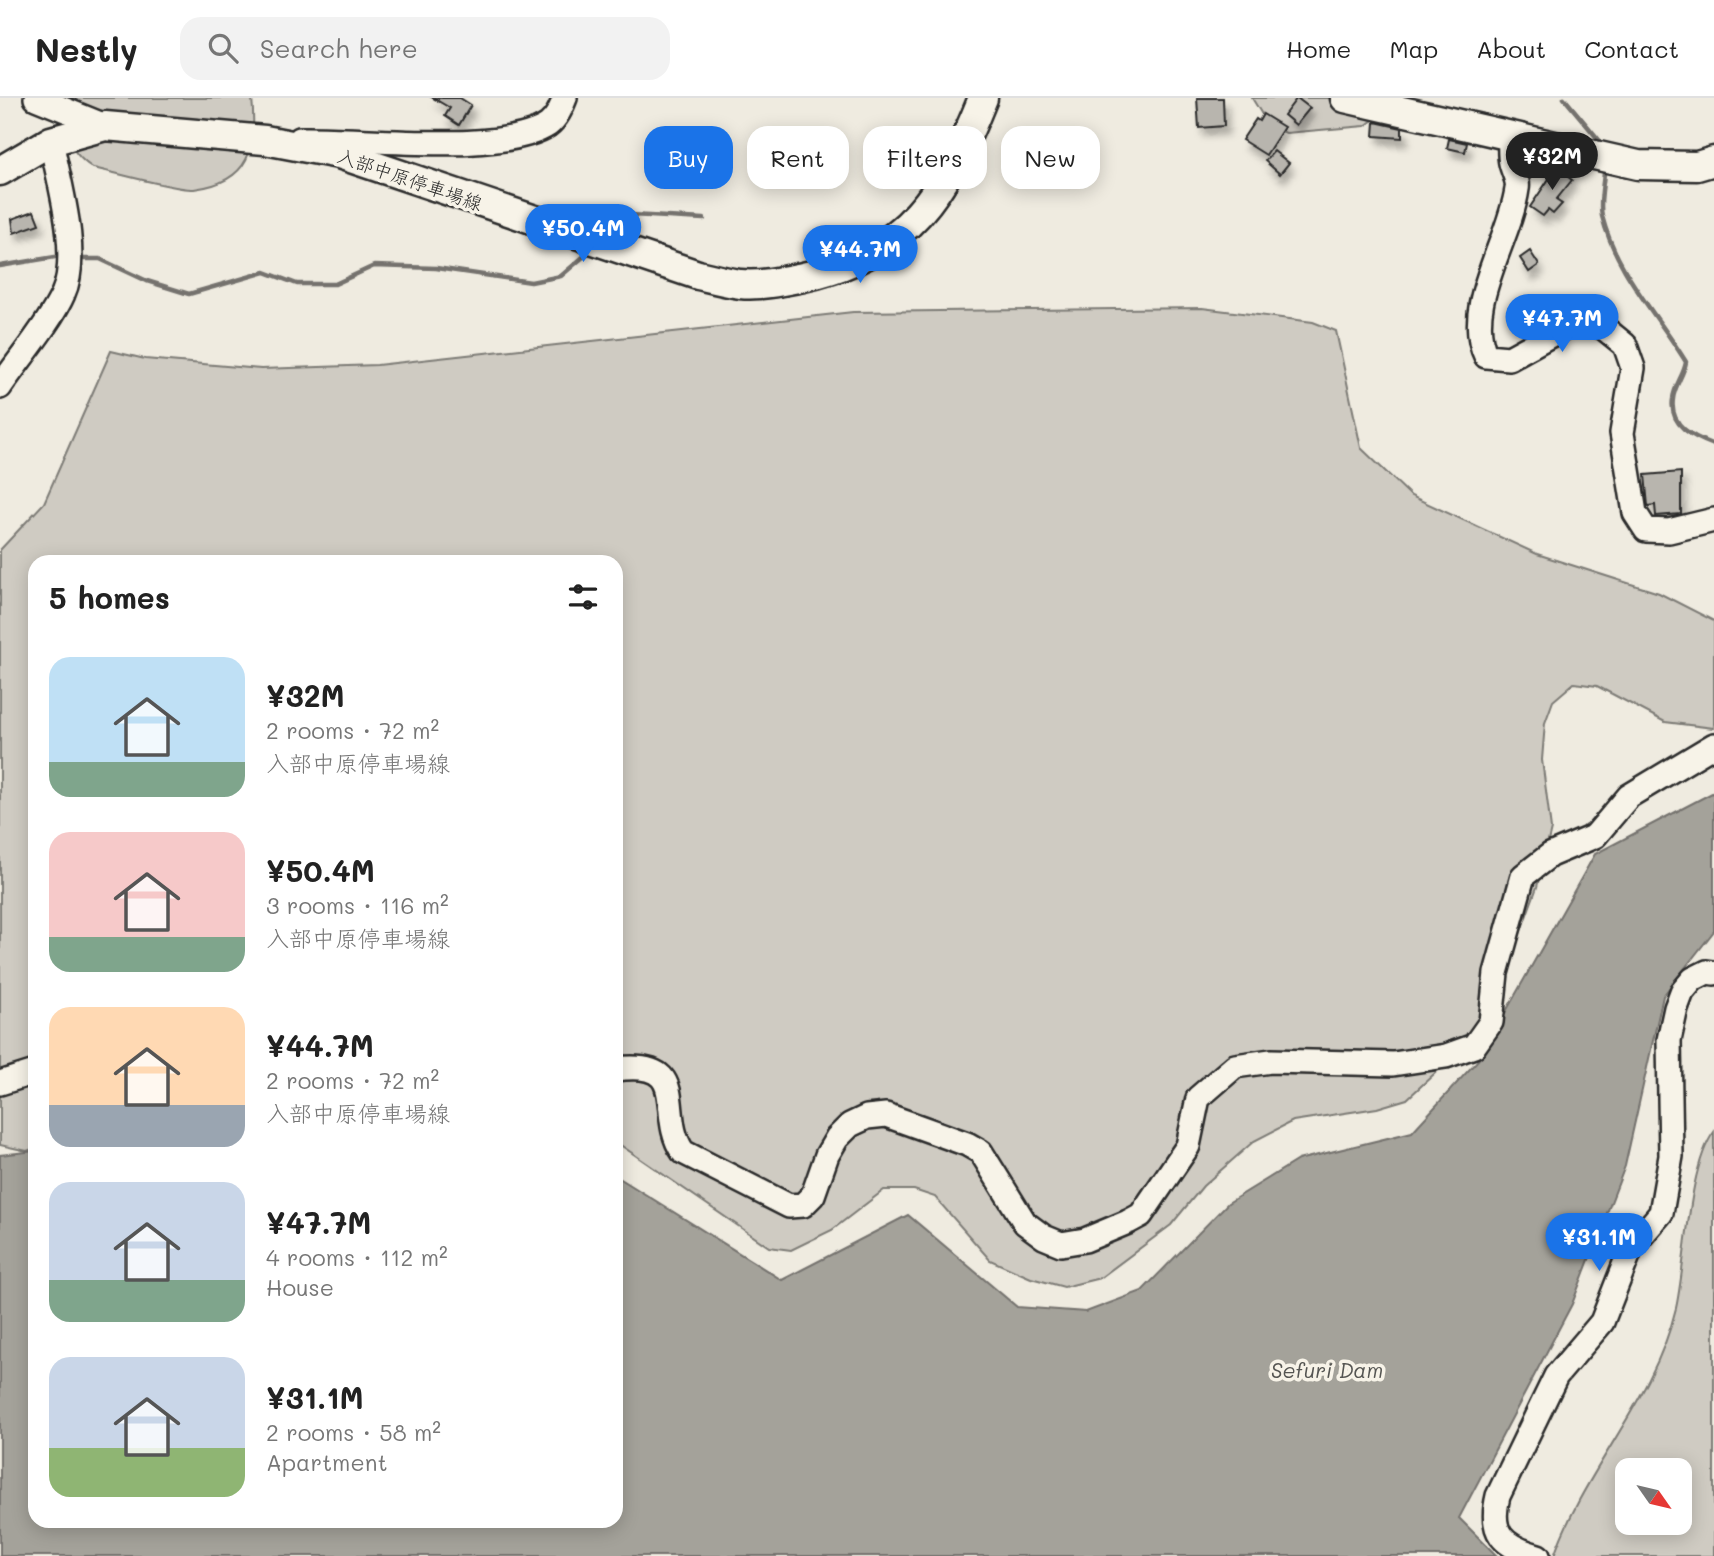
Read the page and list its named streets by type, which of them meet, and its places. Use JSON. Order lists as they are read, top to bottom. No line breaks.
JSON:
{"streets":{"main road":["入部中原停車場線"]},"water":["Sefuri Dam"],"north":"bottom right","page":{"header":"Nestly","search":"Search here","nav":["Home","Map","About","Contact"],"chip":["Buy","Rent","Filters","New"],"price":["¥32M","¥50.4M","¥44.7M","¥47.7M","¥31.1M"],"heading":"5 homes","list":[{"name":"¥32M","note":"2 rooms · 72 m² · 入部中原停車場線"},{"name":"¥50.4M","note":"3 rooms · 116 m² · 入部中原停車場線"},{"name":"¥44.7M","note":"2 rooms · 72 m² · 入部中原停車場線"},{"name":"¥47.7M","note":"4 rooms · 112 m² · House"},{"name":"¥31.1M","note":"2 rooms · 58 m² · Apartment"}]}}
